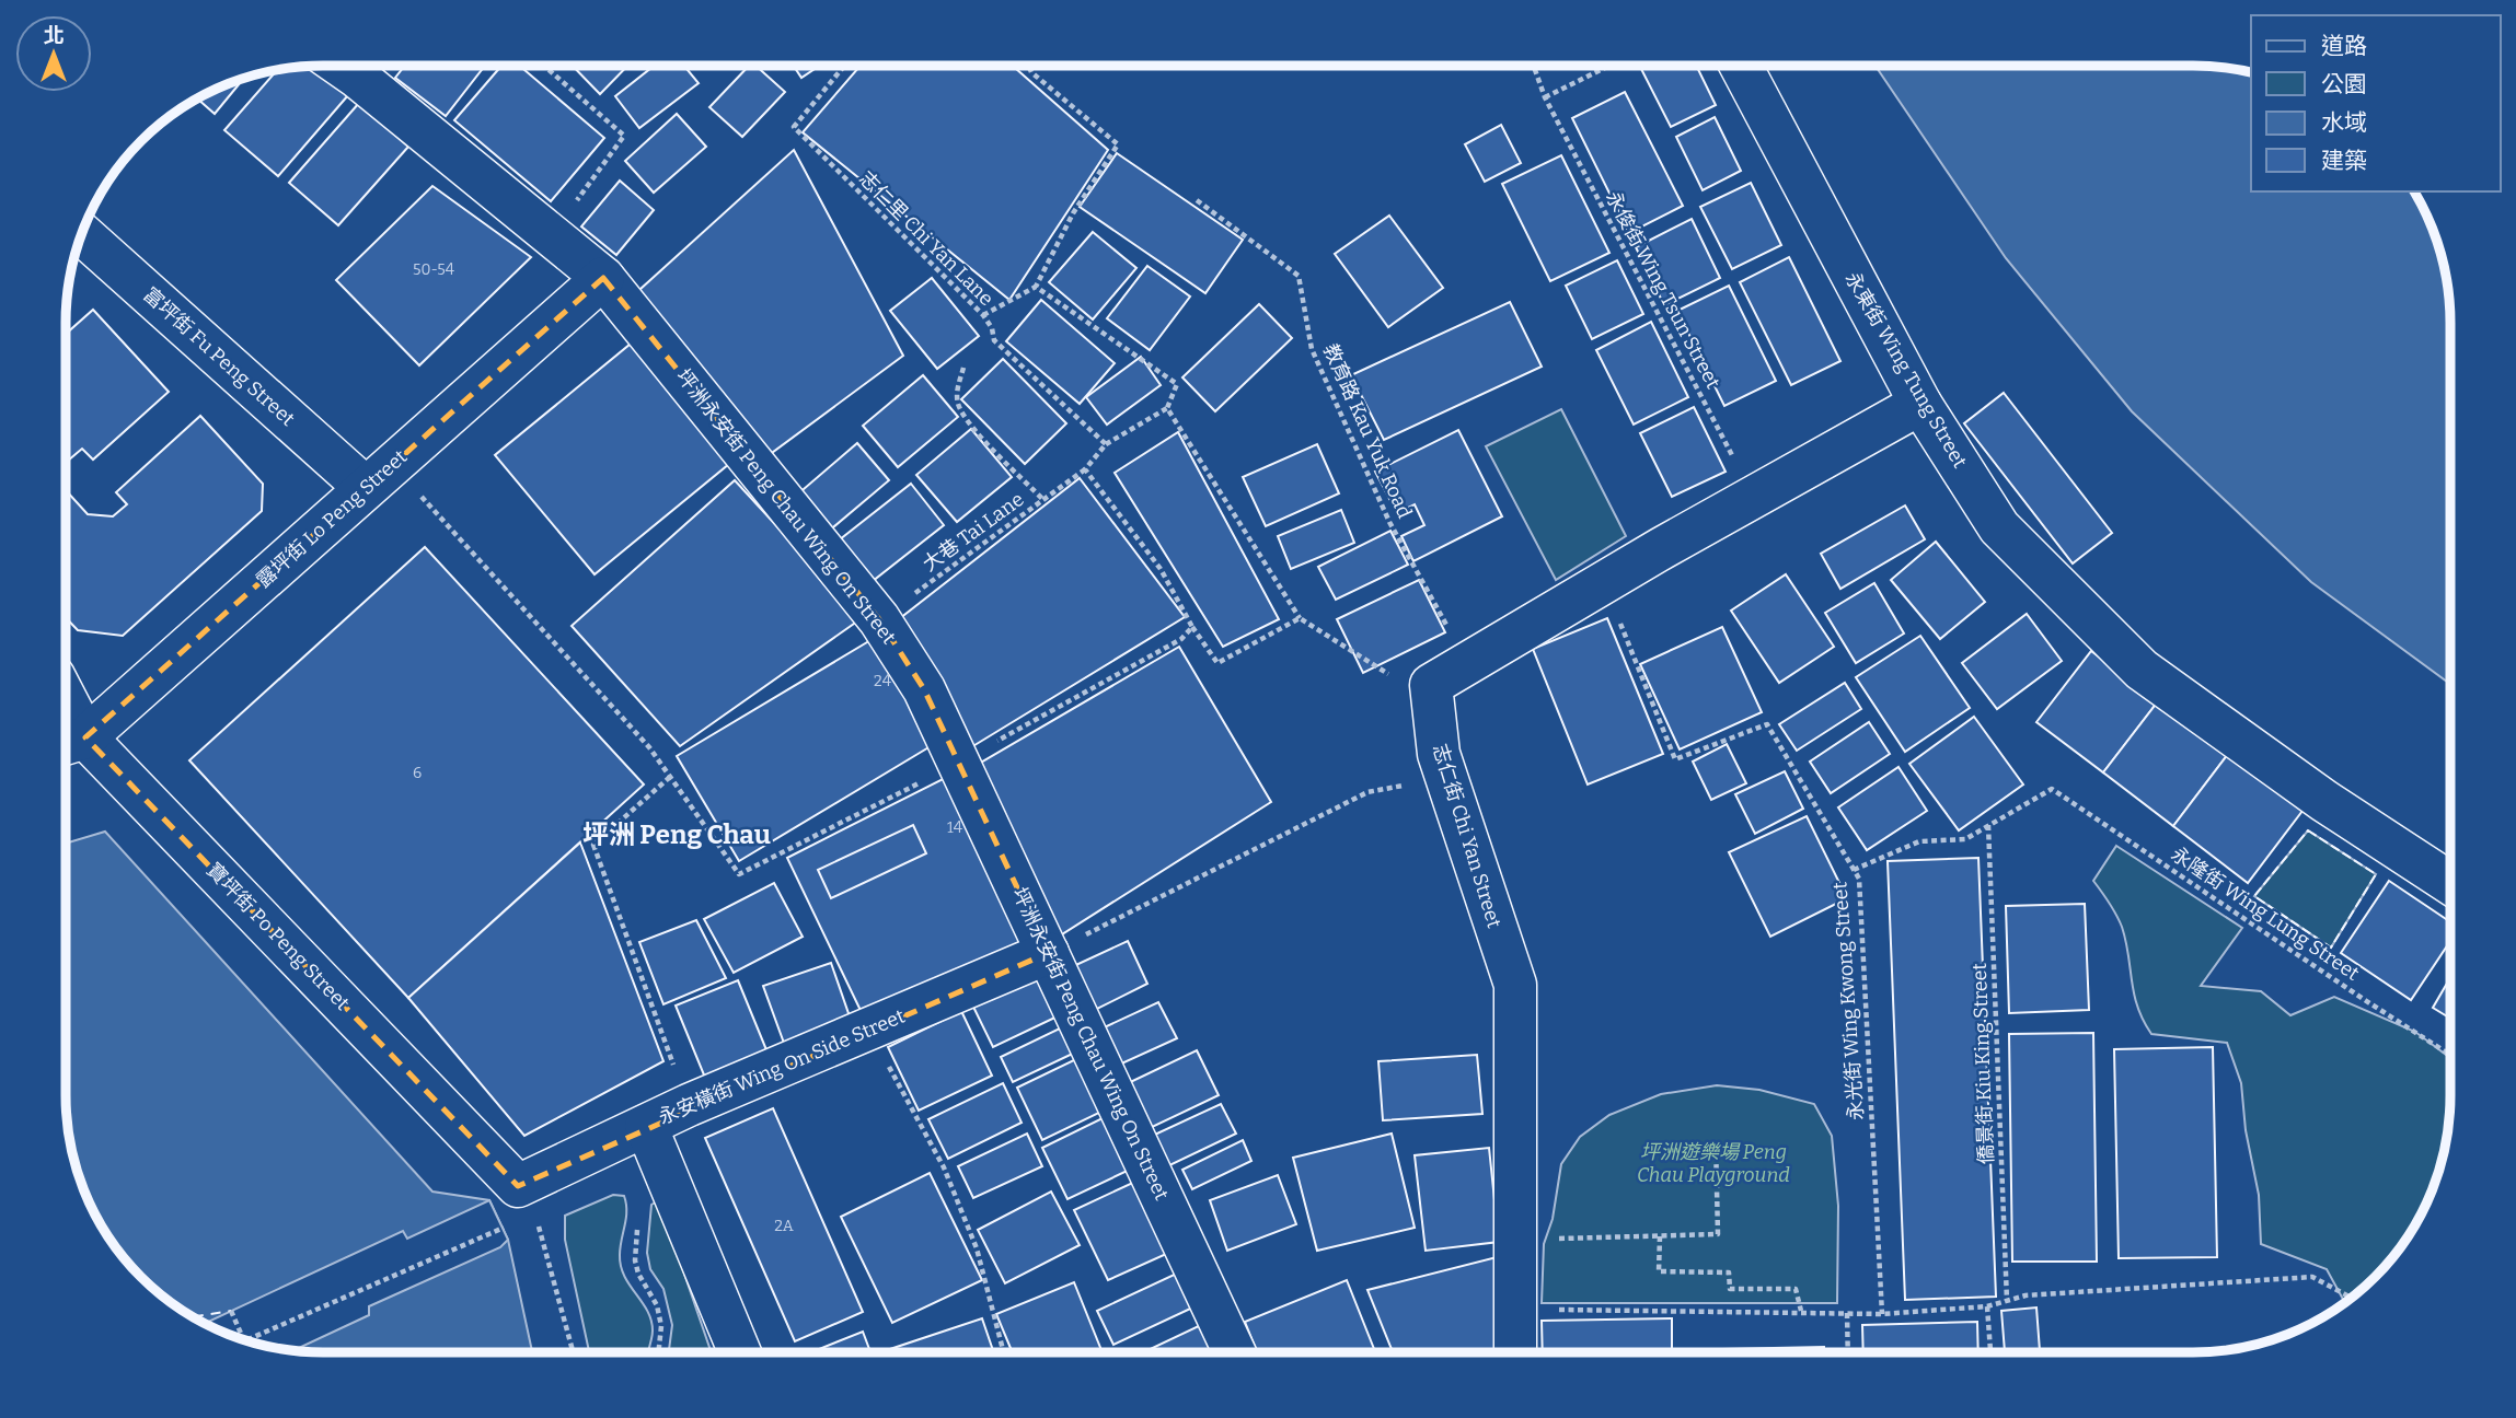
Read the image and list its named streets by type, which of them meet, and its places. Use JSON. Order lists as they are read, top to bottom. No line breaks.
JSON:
{"streets":{"street":["富坪街 Fu Peng Street","永東街 Wing Tung Street","坪洲永安街 Peng Chau Wing On Street","露坪街 Lo Peng Street","志仁街 Chi Yan Street","寶坪街 Po Peng Street","永安橫街 Wing On Side Street"],"path":["志仁里 Chi Yan Lane","永俊街 Wing Tsun Street","教育路 Kau Yuk Road","大巷 Tai Lane","永隆街 Wing Lung Street","永光街 Wing Kwong Street","僑景街 Kiu King Street"]},"crossings":[["富坪街 Fu Peng Street","露坪街 Lo Peng Street"],["坪洲永安街 Peng Chau Wing On Street","露坪街 Lo Peng Street"],["坪洲永安街 Peng Chau Wing On Street","大巷 Tai Lane"],["坪洲永安街 Peng Chau Wing On Street","永安橫街 Wing On Side Street"],["露坪街 Lo Peng Street","寶坪街 Po Peng Street"],["永隆街 Wing Lung Street","僑景街 Kiu King Street"],["寶坪街 Po Peng Street","永安橫街 Wing On Side Street"]],"districts":["坪洲 Peng Chau"],"parks":["坪洲遊樂場 Peng Chau Playground"],"house_numbers":["50-54","24","6","14","2A"],"legend":["道路","公園","水域","建築"],"north":"top"}
